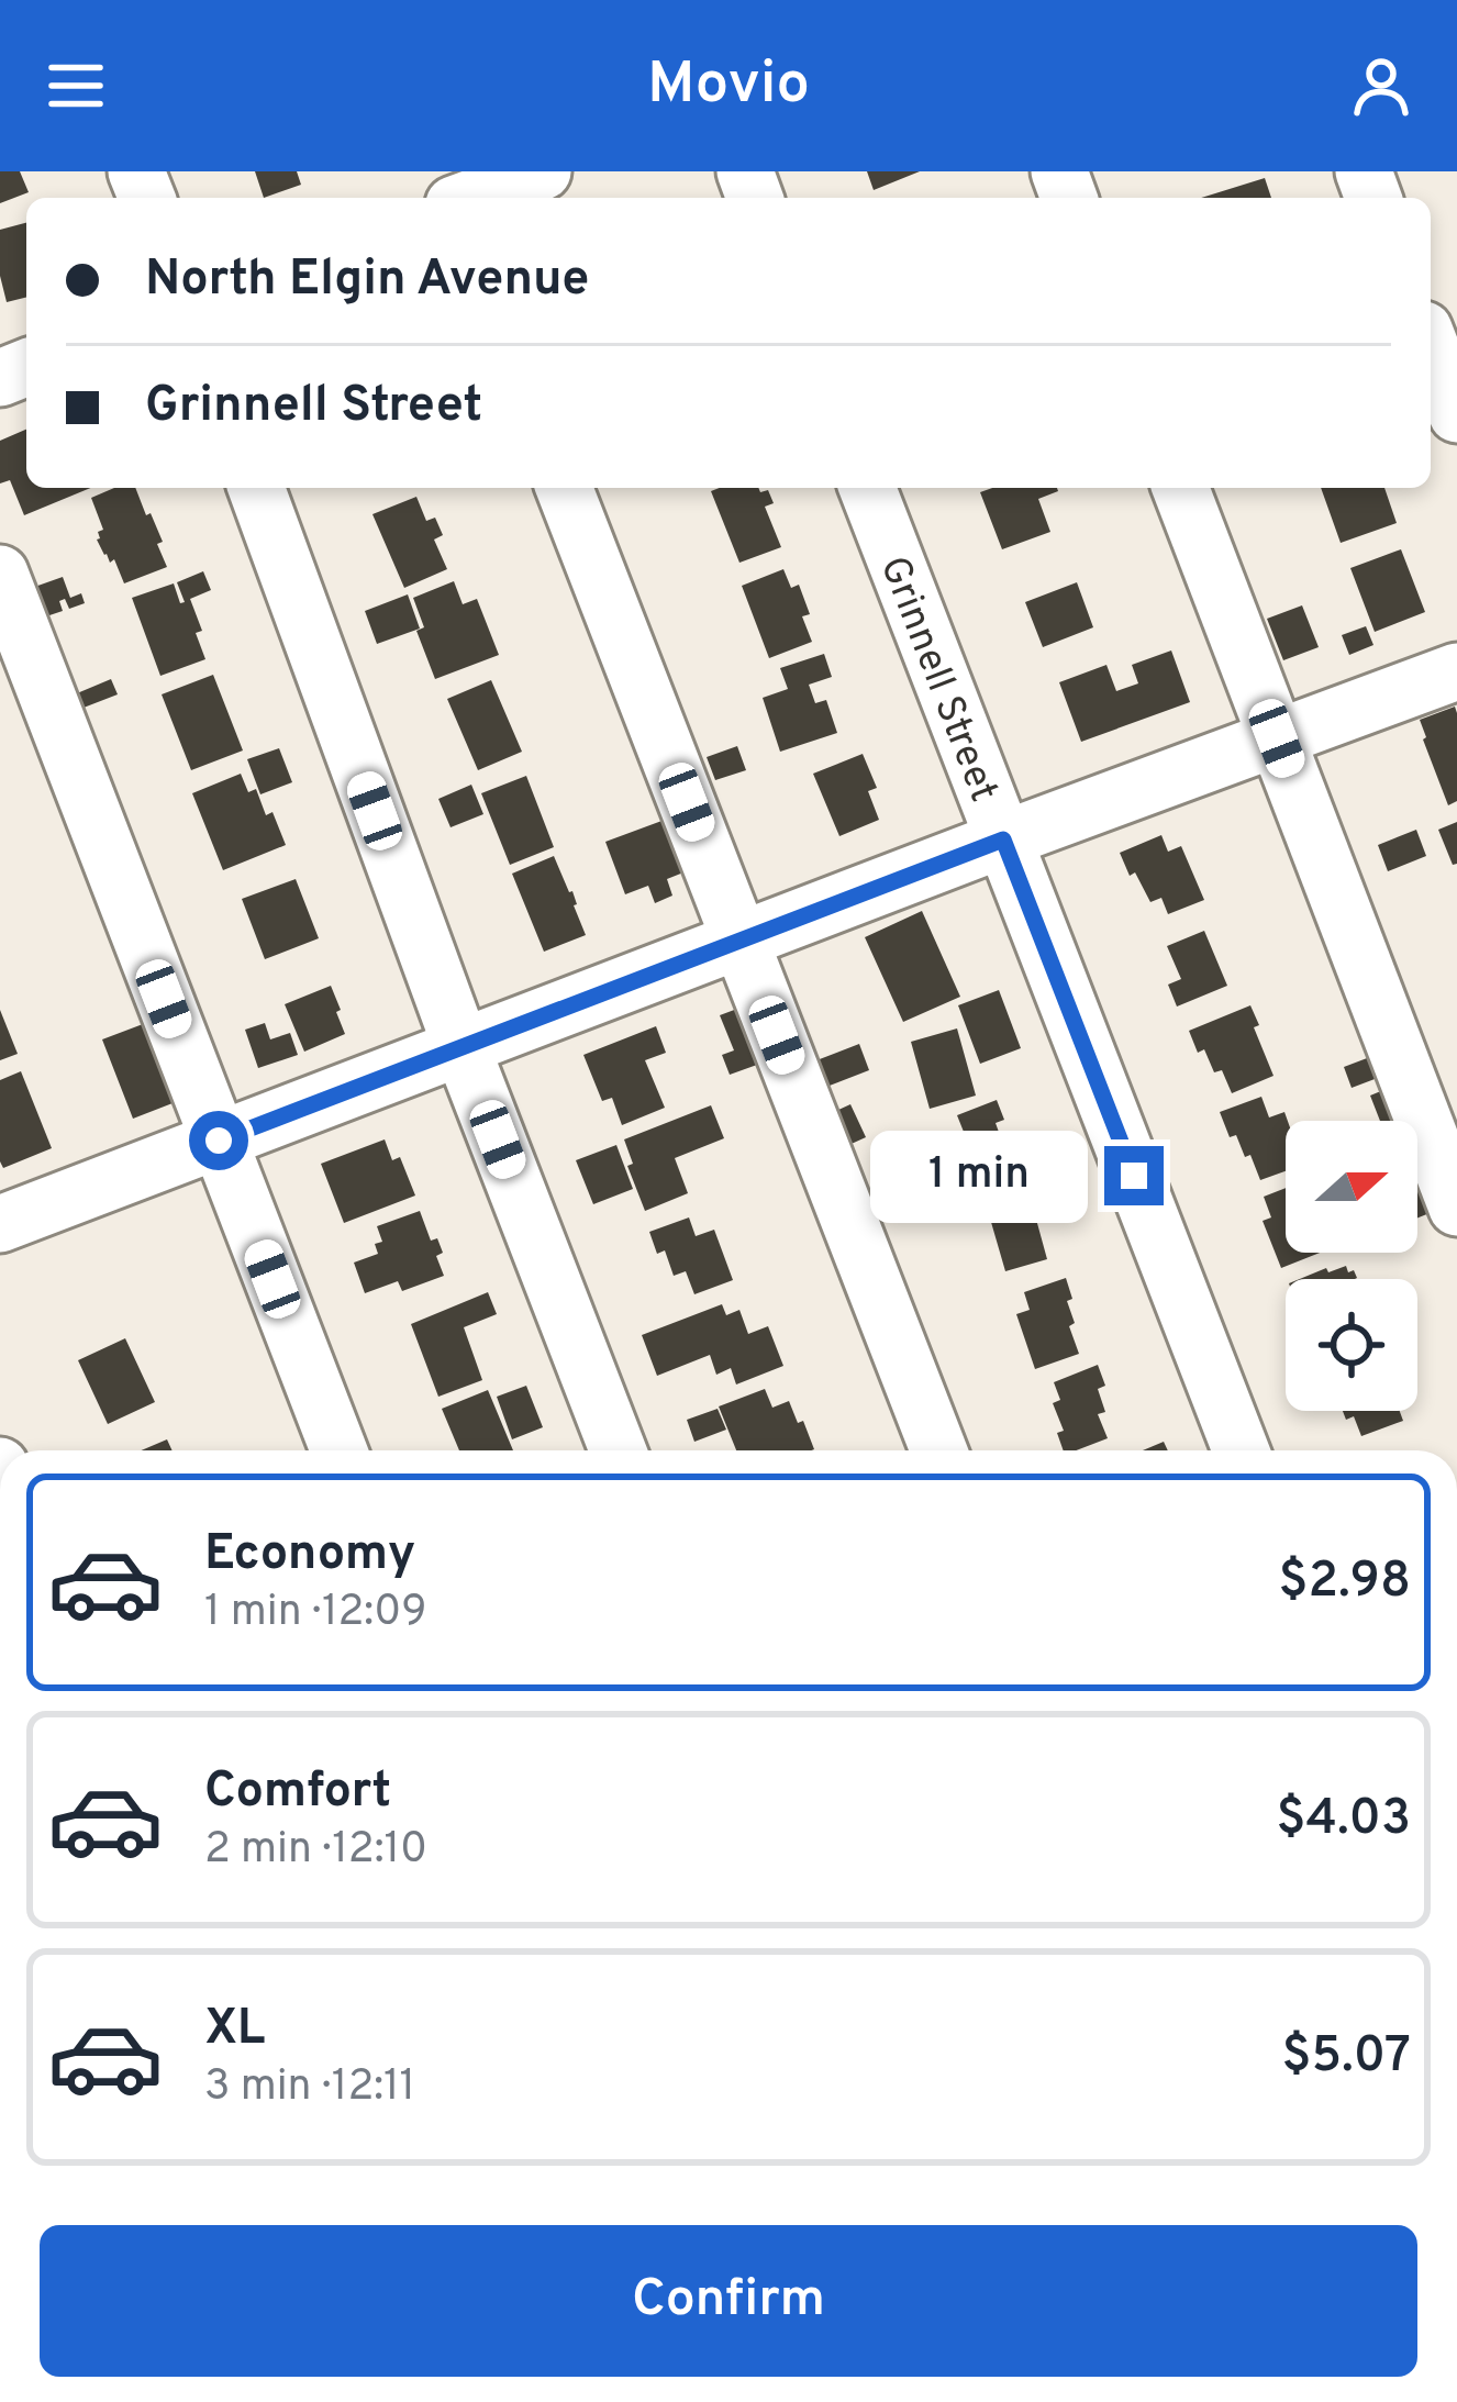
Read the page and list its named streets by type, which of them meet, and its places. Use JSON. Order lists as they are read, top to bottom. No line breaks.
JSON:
{"streets":{"street":["Grinnell Street"]},"north":"right","page":{"header":"Movio","banner":["North Elgin Avenue","Grinnell Street"],"bubble":"1 min","list":[{"name":"Economy","note":"1 min · 12:09","value":"$2.98"},{"name":"Comfort","note":"2 min · 12:10","value":"$4.03"},{"name":"XL","note":"3 min · 12:11","value":"$5.07"}],"buttons":"Confirm"}}
